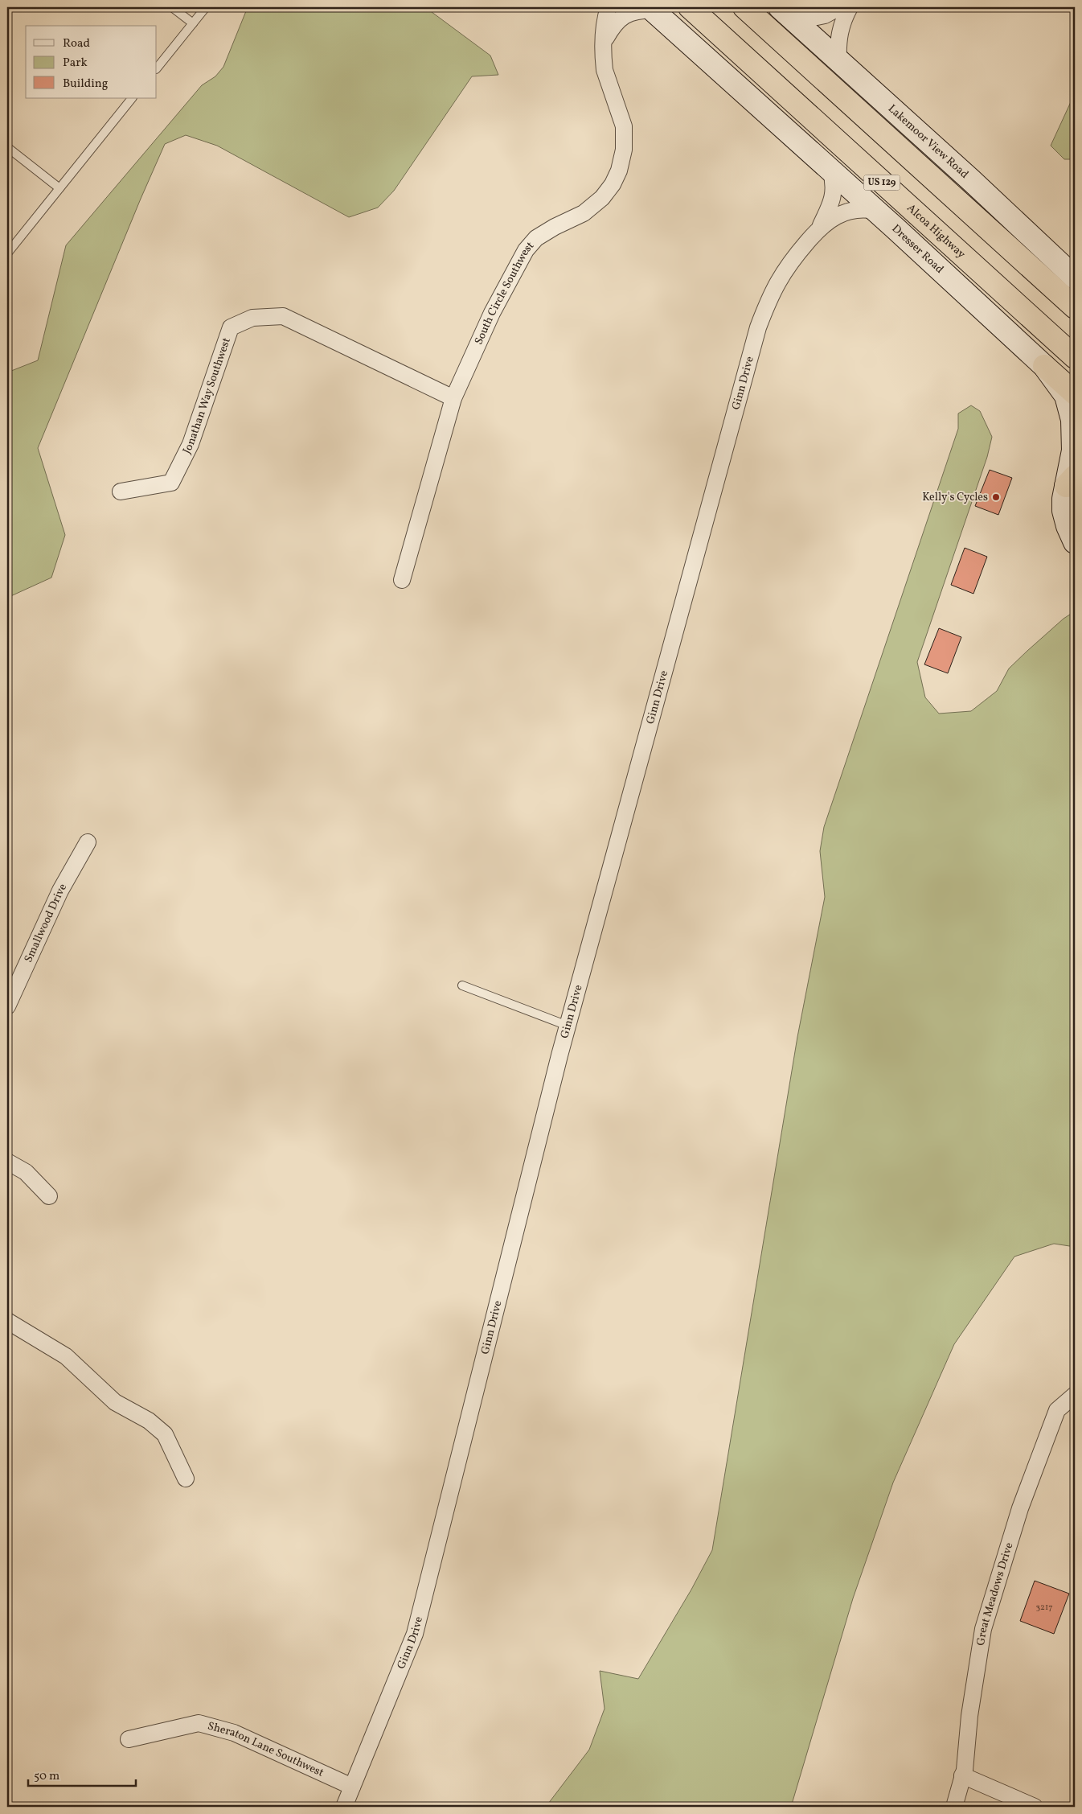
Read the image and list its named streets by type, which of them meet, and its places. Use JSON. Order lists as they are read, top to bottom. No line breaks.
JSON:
{"streets":{"highway":["US 129","Alcoa Highway"],"street":["Lakemoor View Road","Dresser Road","South Circle Southwest","Ginn Drive","Jonathan Way Southwest","Smallwood Drive","Great Meadows Drive","Sheraton Lane Southwest"]},"crossings":[["Dresser Road","Ginn Drive"],["South Circle Southwest","Jonathan Way Southwest"],["Ginn Drive","Sheraton Lane Southwest"]],"places":["Kelly's Cycles"],"house_numbers":["3217"],"legend":["Road","Park","Building"],"scale_bar":"50 m"}
